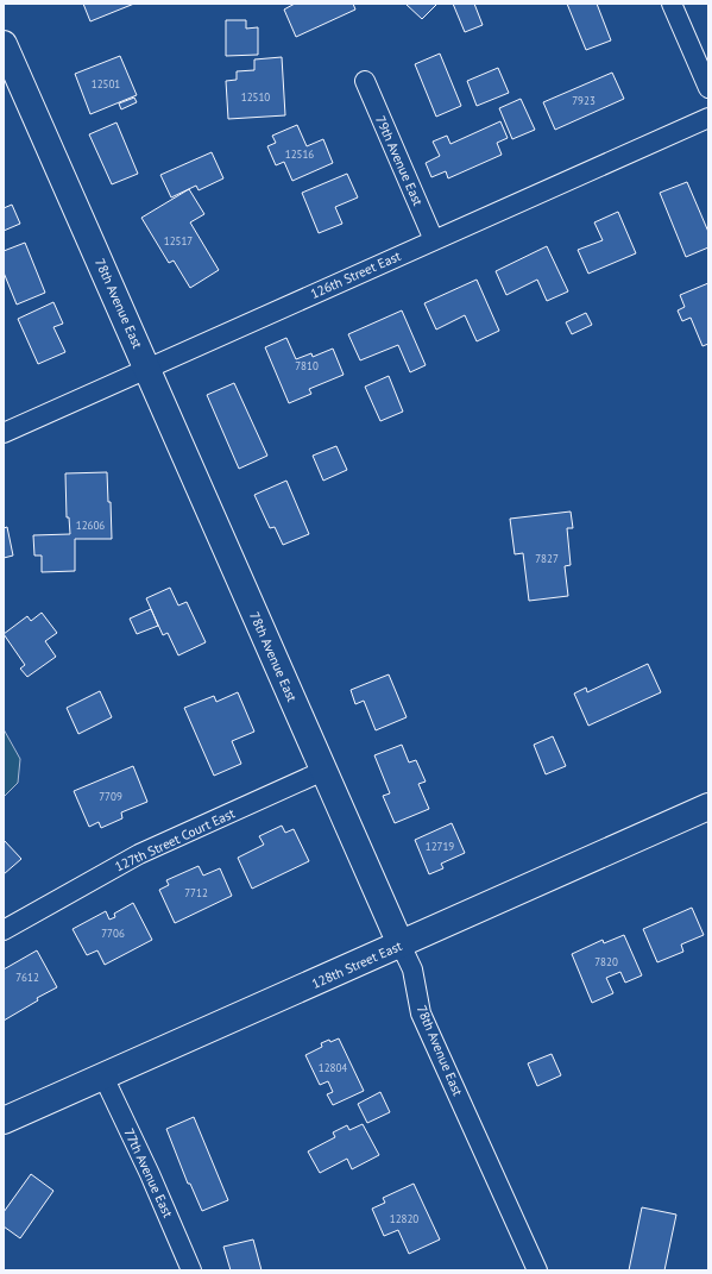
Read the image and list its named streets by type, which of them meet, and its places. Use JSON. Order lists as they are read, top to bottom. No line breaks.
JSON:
{"streets":{"street":["79th Avenue East","126th Street East","78th Avenue East","127th Street Court East","128th Street East","77th Avenue East"]},"crossings":[["79th Avenue East","126th Street East"],["126th Street East","78th Avenue East"],["78th Avenue East","127th Street Court East"],["78th Avenue East","128th Street East"],["128th Street East","77th Avenue East"]],"house_numbers":["12501","12510","7923","12516","12517","7810","12606","7827","7709","12719","7712","7706","7820","7612","12804","12820"]}
